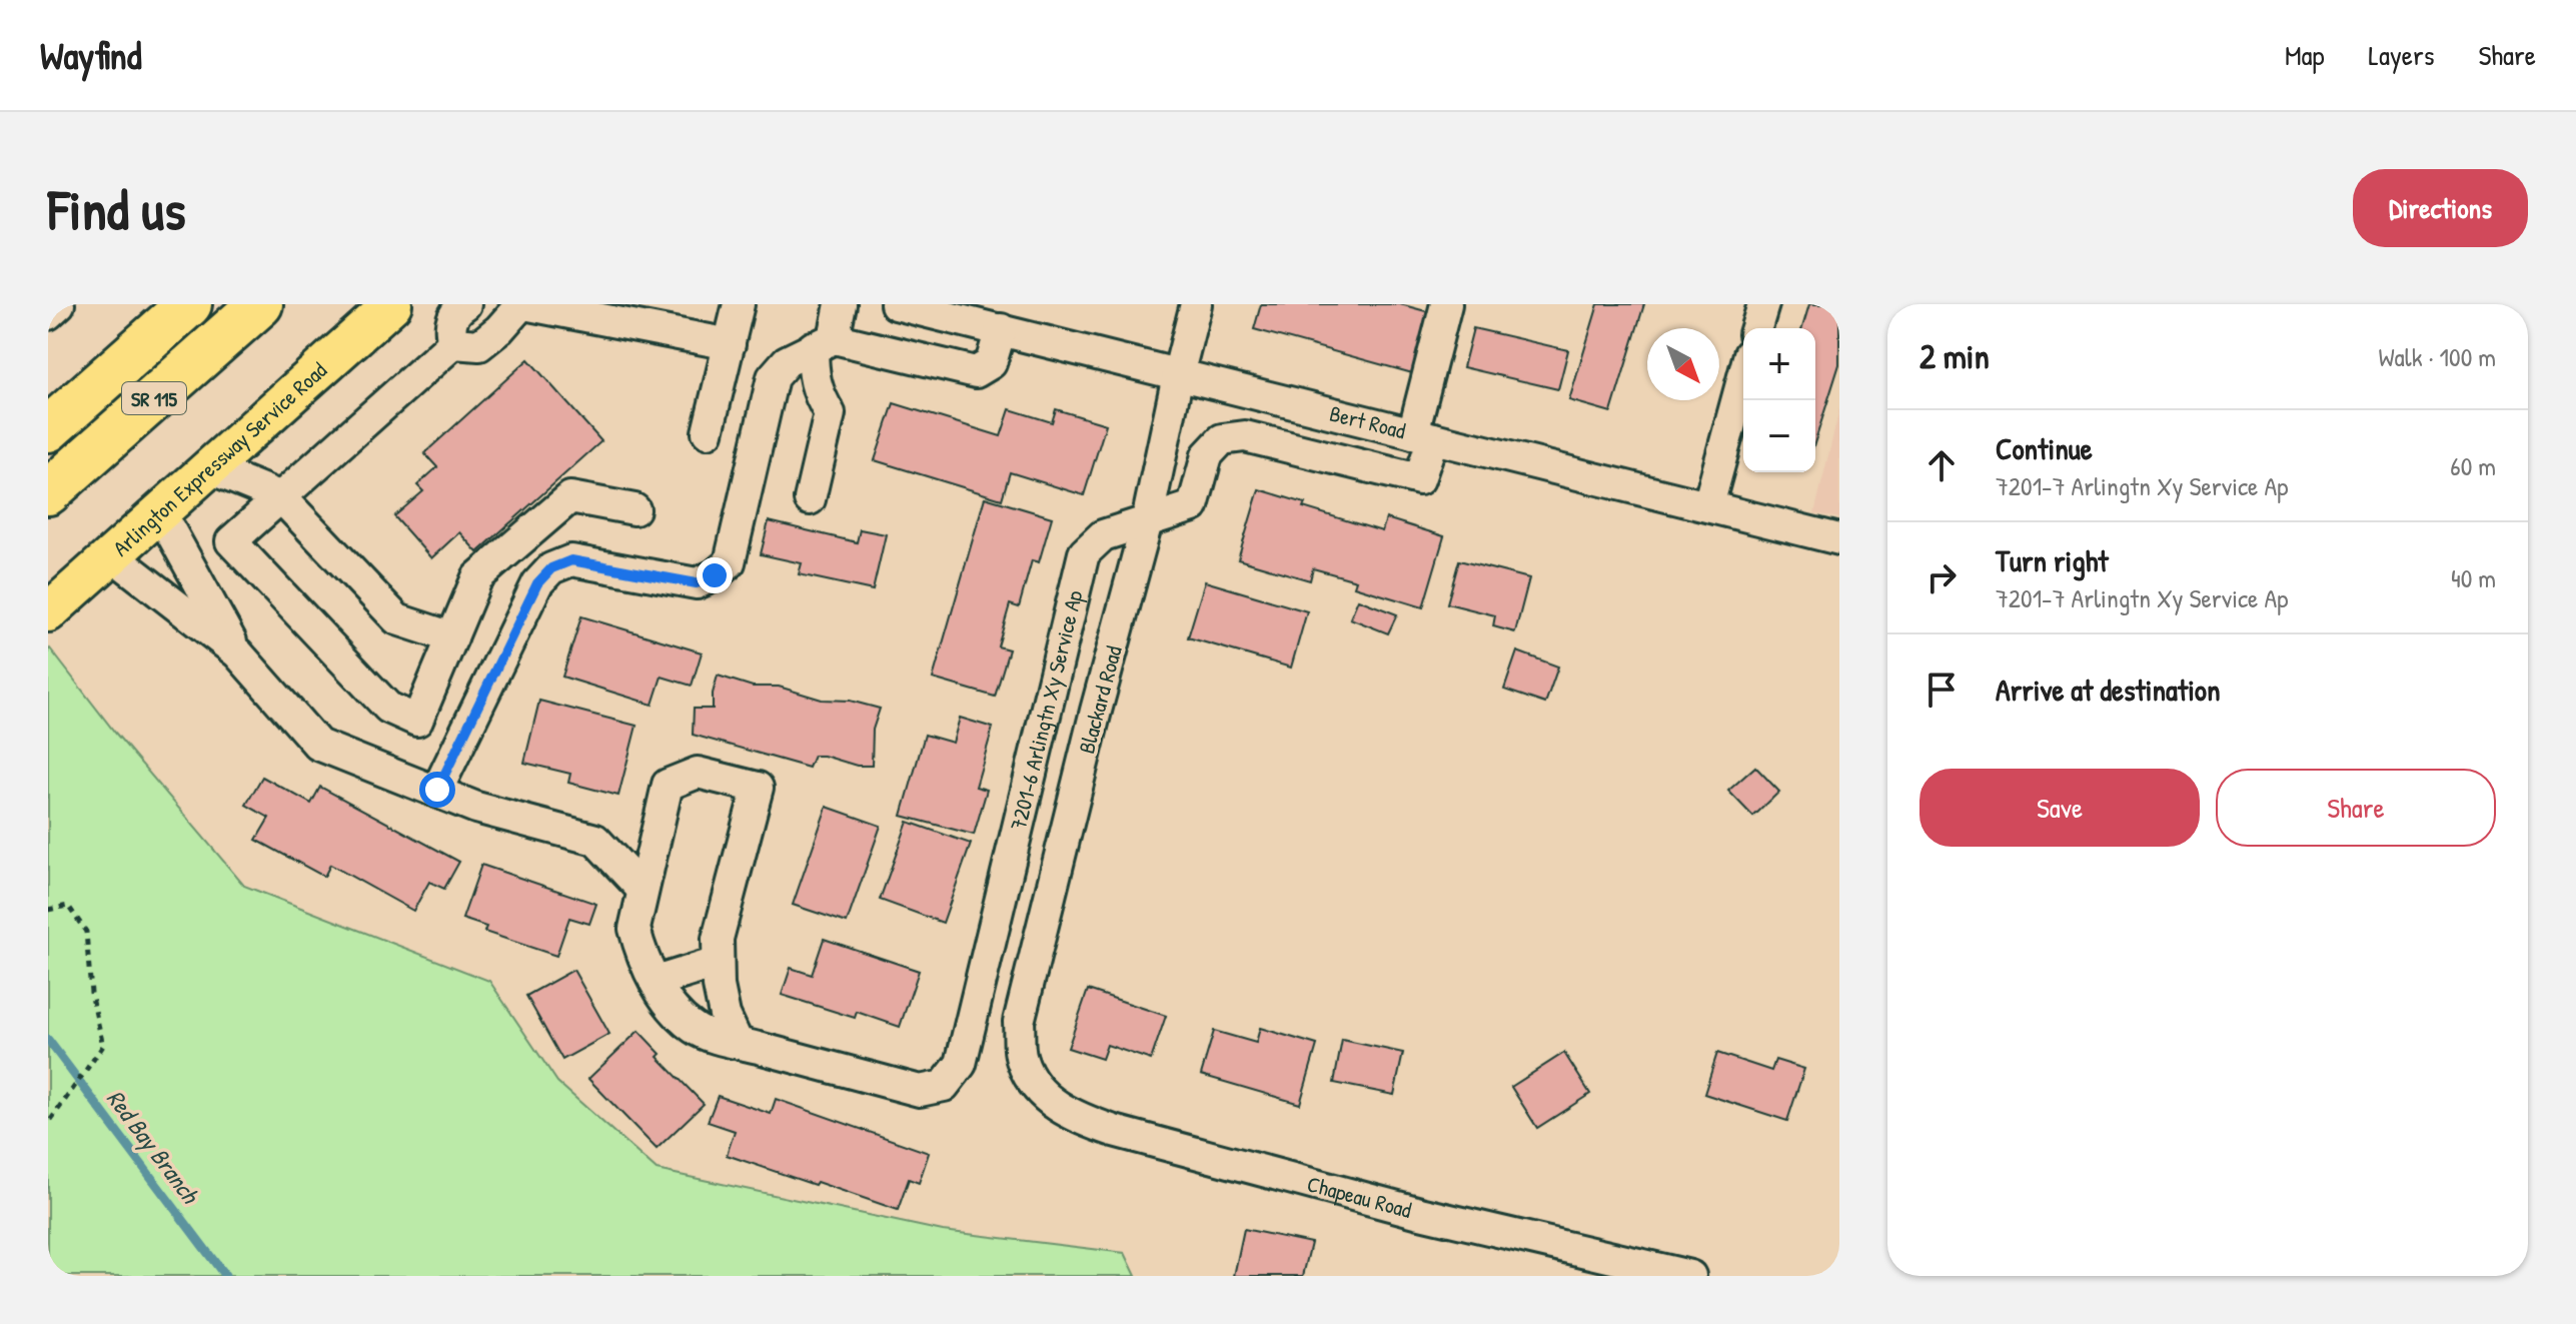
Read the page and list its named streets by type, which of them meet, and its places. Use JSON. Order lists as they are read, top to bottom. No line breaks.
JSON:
{"streets":{"highway":["SR 115"],"main road":["Arlington Expressway Service Road"],"street":["Bert Road","Blackard Road","7201-6 Arlingtn Xy Service Ap","Chapeau Road"]},"crossings":[["Bert Road","Blackard Road"],["Bert Road","7201-6 Arlingtn Xy Service Ap"],["Blackard Road","7201-6 Arlingtn Xy Service Ap"],["Blackard Road","Chapeau Road"]],"water":["Red Bay Branch"],"north":"bottom right","page":{"header":"Wayfind","nav":["Map","Layers","Share"],"buttons":["Directions",["Save","Share"]],"title":"Find us","heading":["2 min","Walk · 100 m"],"map_buttons":["+","−"],"list":[["Continue","7201-7 Arlingtn Xy Service Ap","60 m"],["Turn right","7201-7 Arlingtn Xy Service Ap","40 m"],"Arrive at destination"]}}
